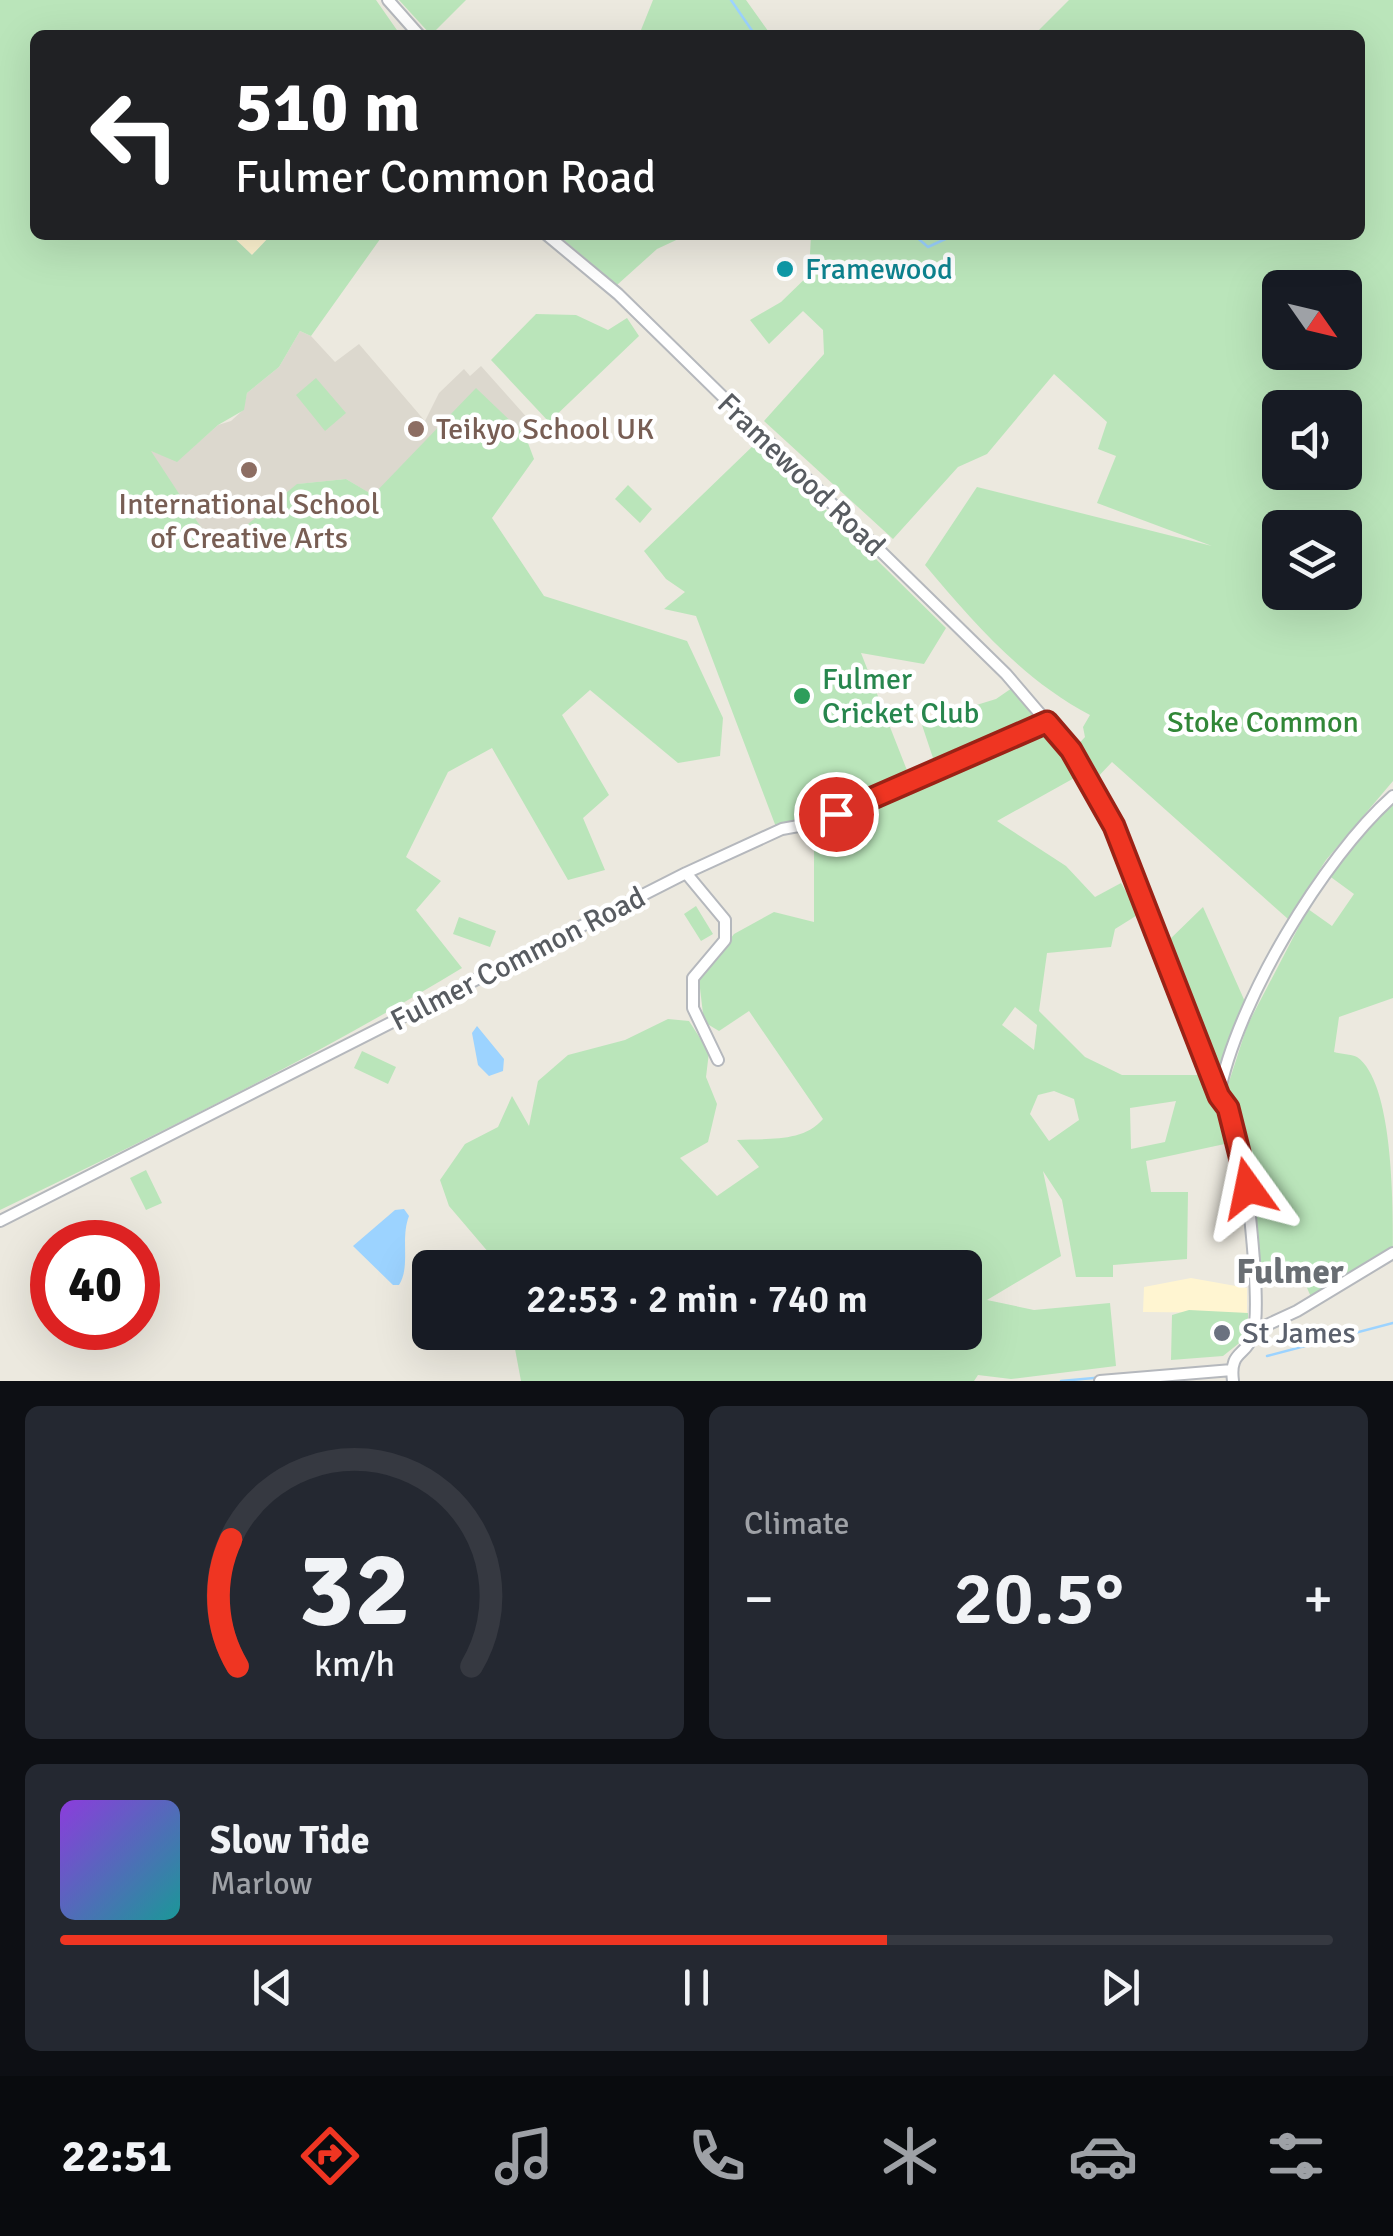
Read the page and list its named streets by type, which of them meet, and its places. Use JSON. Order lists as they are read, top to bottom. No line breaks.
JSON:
{"streets":{"street":["Framewood Road","Fulmer Common Road"]},"crossings":[["Framewood Road","Fulmer Common Road"]],"districts":["Fulmer"],"parks":["Stoke Common"],"places":["Framewood","Teikyo School UK","International School of Creative Arts","Fulmer Cricket Club","St James"],"north":"bottom right","page":{"turn":["510 m","Fulmer Common Road"],"limit":"40","trip":"22:53 · 2 min · 740 m","tile":"Climate","heat":["−","20.5°","+"],"song":["Slow Tide","Marlow"],"tabs":"22:51","gauge":["32","km/h"]}}
